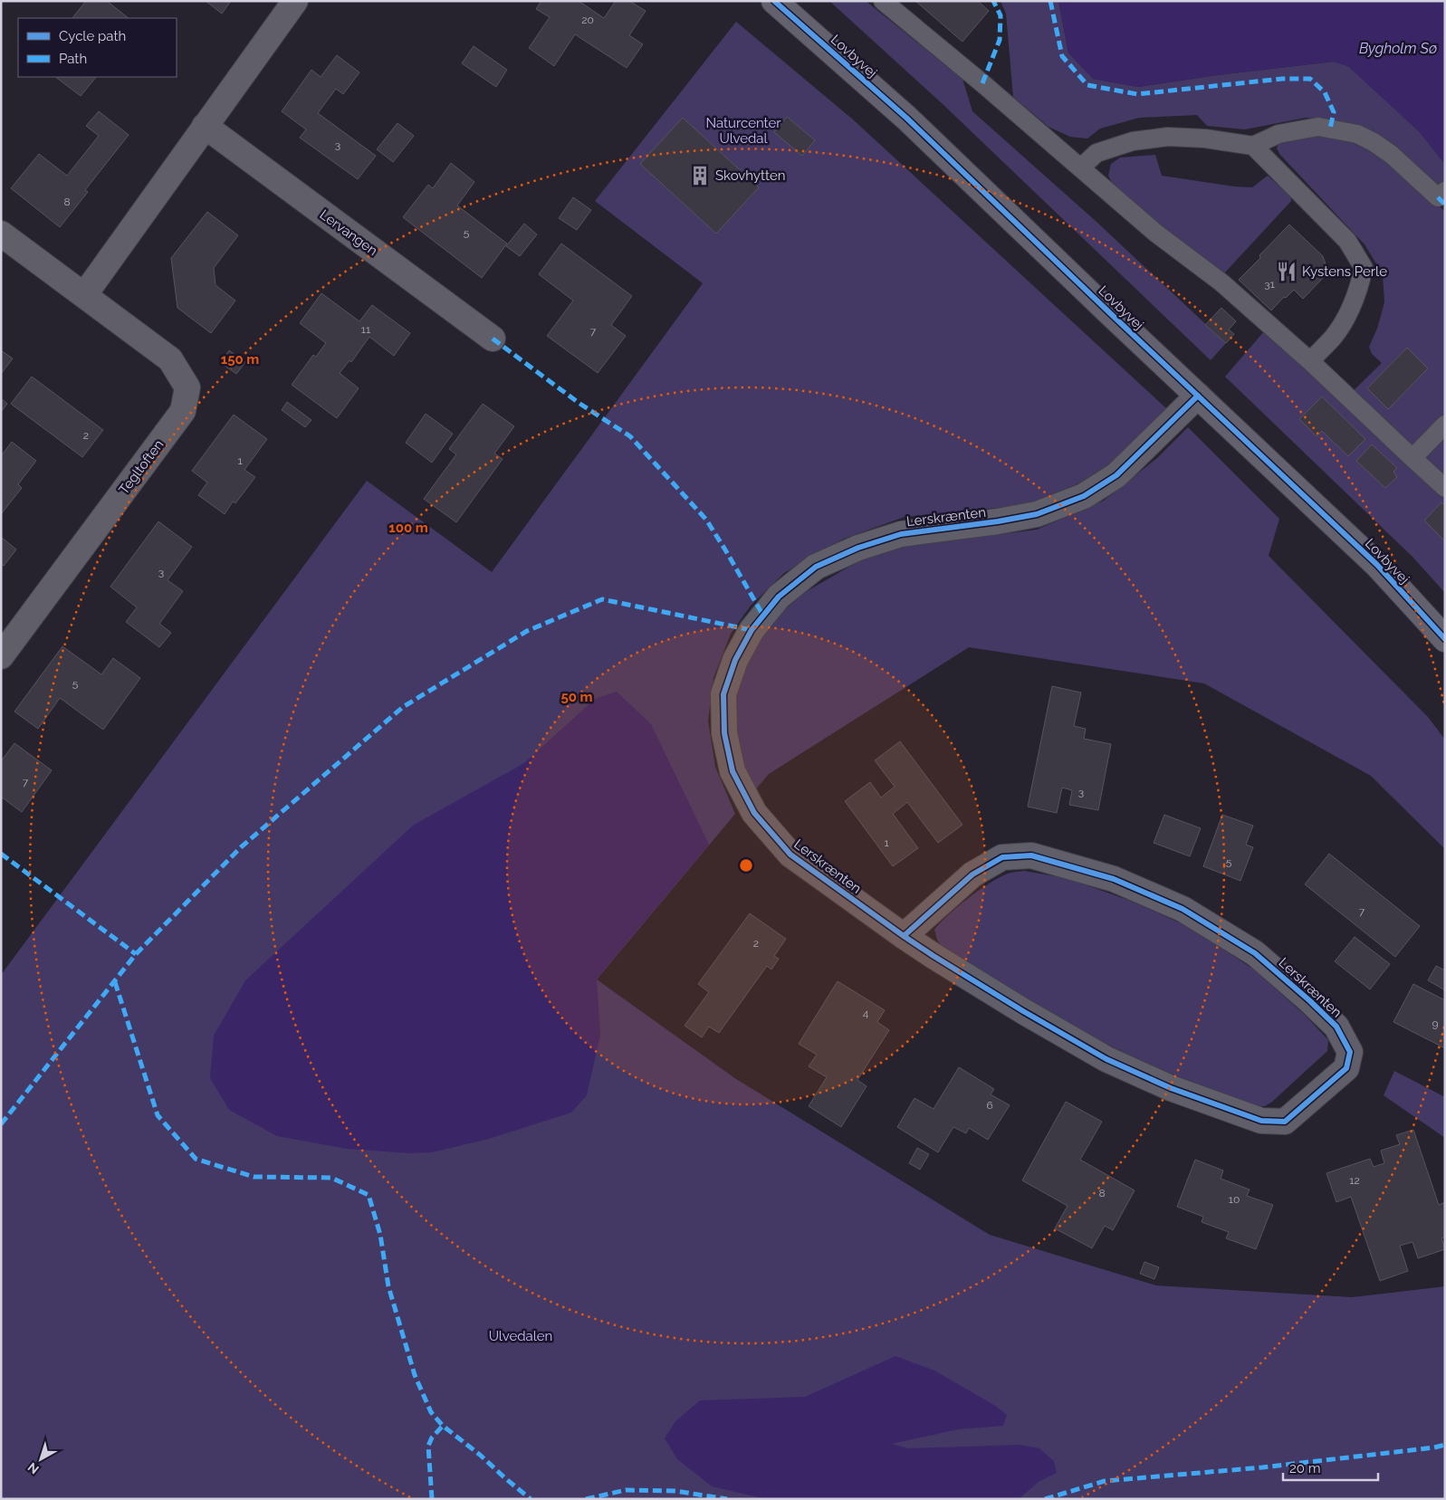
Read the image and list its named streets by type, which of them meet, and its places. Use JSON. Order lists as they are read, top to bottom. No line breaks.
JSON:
{"streets":{"street":["Lovbyvej","Lervangen","Tegltoften","Lerskrænten"]},"crossings":[["Lovbyvej","Lerskrænten"]],"water":["Bygholm Sø"],"parks":["Naturcenter Ulvedal","Ulvedalen"],"places":{"building":["Skovhytten"],"restaurant":["Kystens Perle"]},"house_numbers":["20","3","8","5","31","11","7","2","1","3","5","7","3","1","5","7","2","4","9","6","12","8","10"],"legend":["Cycle path","Path"],"scale_bar":"20 m","north":"bottom left","rings":["150 m","100 m","50 m"]}
